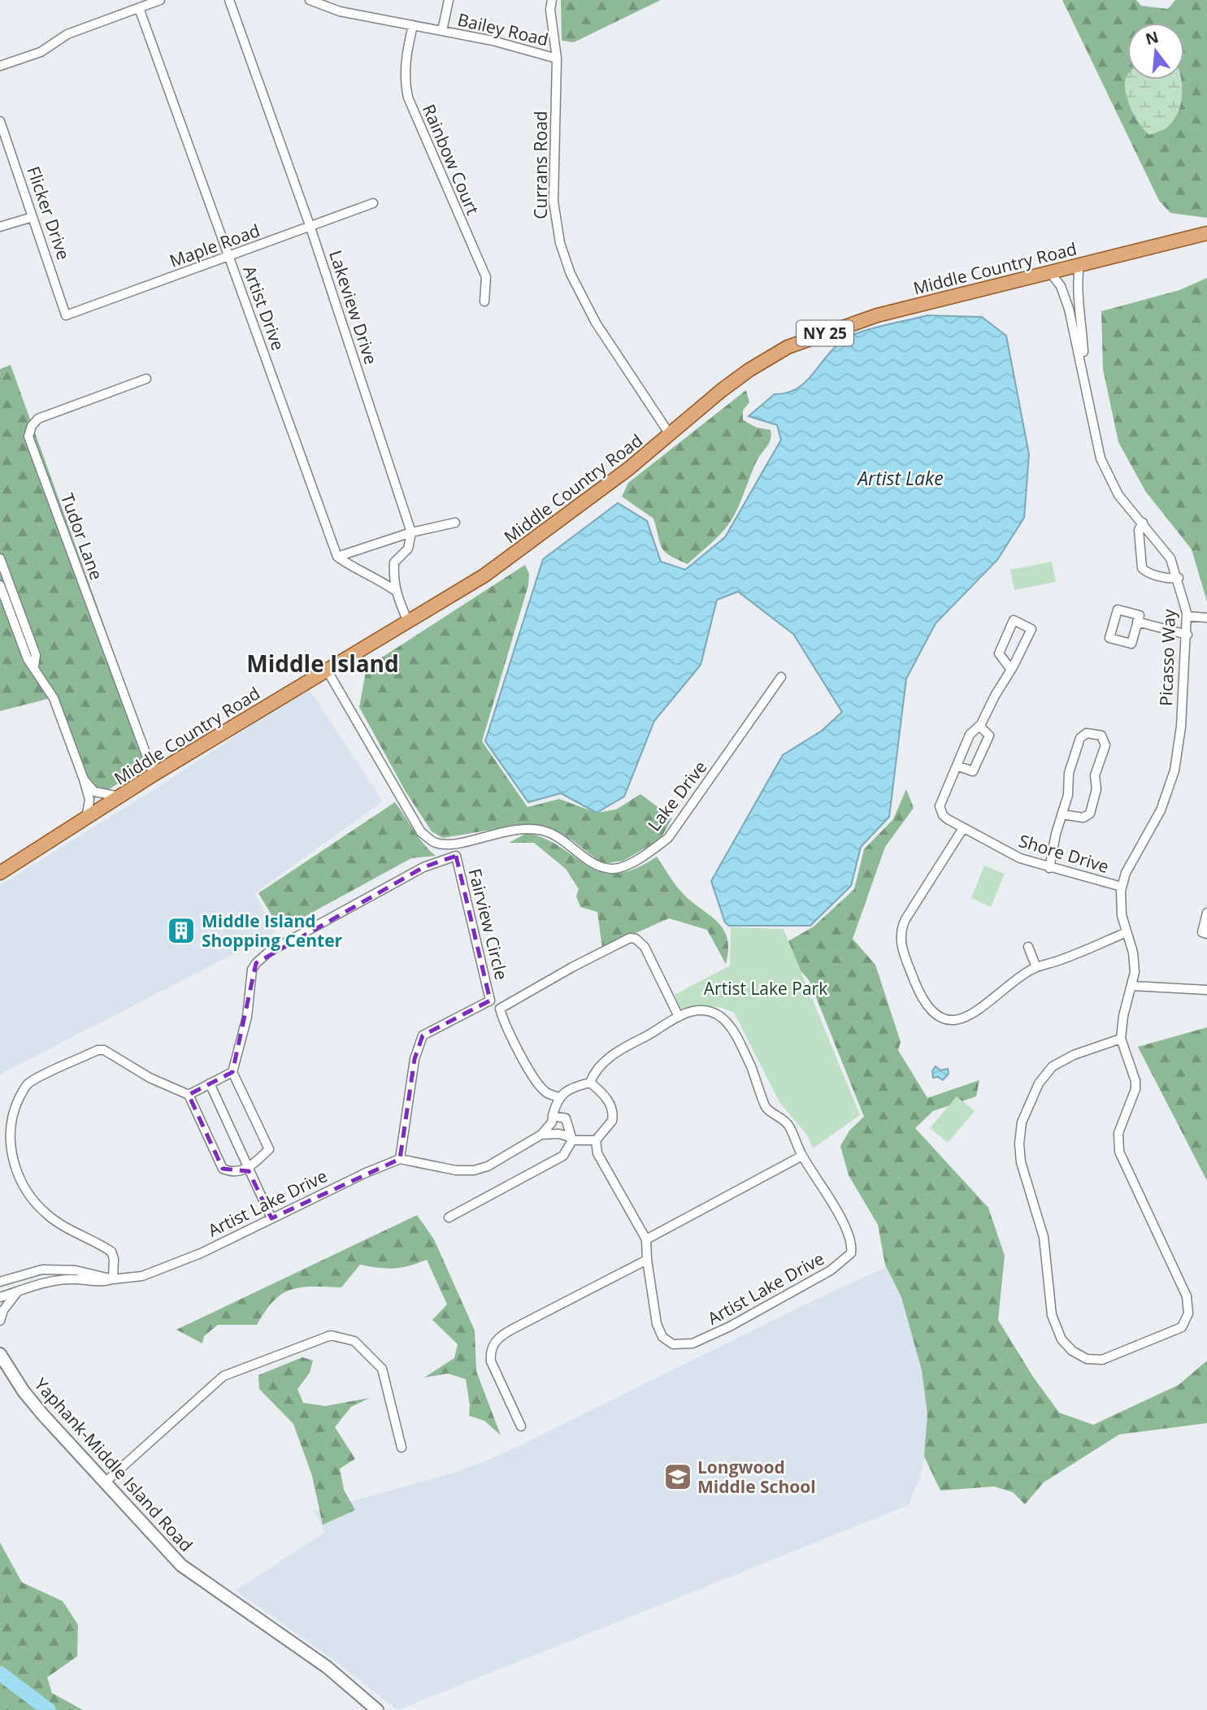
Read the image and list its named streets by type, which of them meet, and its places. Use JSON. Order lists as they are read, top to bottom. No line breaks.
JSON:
{"streets":{"main road":["Middle Country Road","NY 25","Yaphank-Middle Island Road"],"street":["Bailey Road","Rainbow Court","Currans Road","Flicker Drive","Maple Road","Lakeview Drive","Artist Drive","Tudor Lane","Picasso Way","Lake Drive","Shore Drive","Fairview Circle","Artist Lake Drive"]},"crossings":[["Bailey Road","Rainbow Court"],["Bailey Road","Currans Road"],["Currans Road","Middle Country Road"],["Flicker Drive","Maple Road"],["Maple Road","Lakeview Drive"],["Maple Road","Artist Drive"],["Middle Country Road","Tudor Lane"],["Middle Country Road","Picasso Way"],["Middle Country Road","Lake Drive"],["Picasso Way","Shore Drive"],["Fairview Circle","Artist Lake Drive"]],"districts":["Middle Island"],"water":["Artist Lake"],"parks":["Artist Lake Park"],"places":{"building":["Middle Island Shopping Center"],"school or university":["Longwood Middle School"]},"north":"top"}
